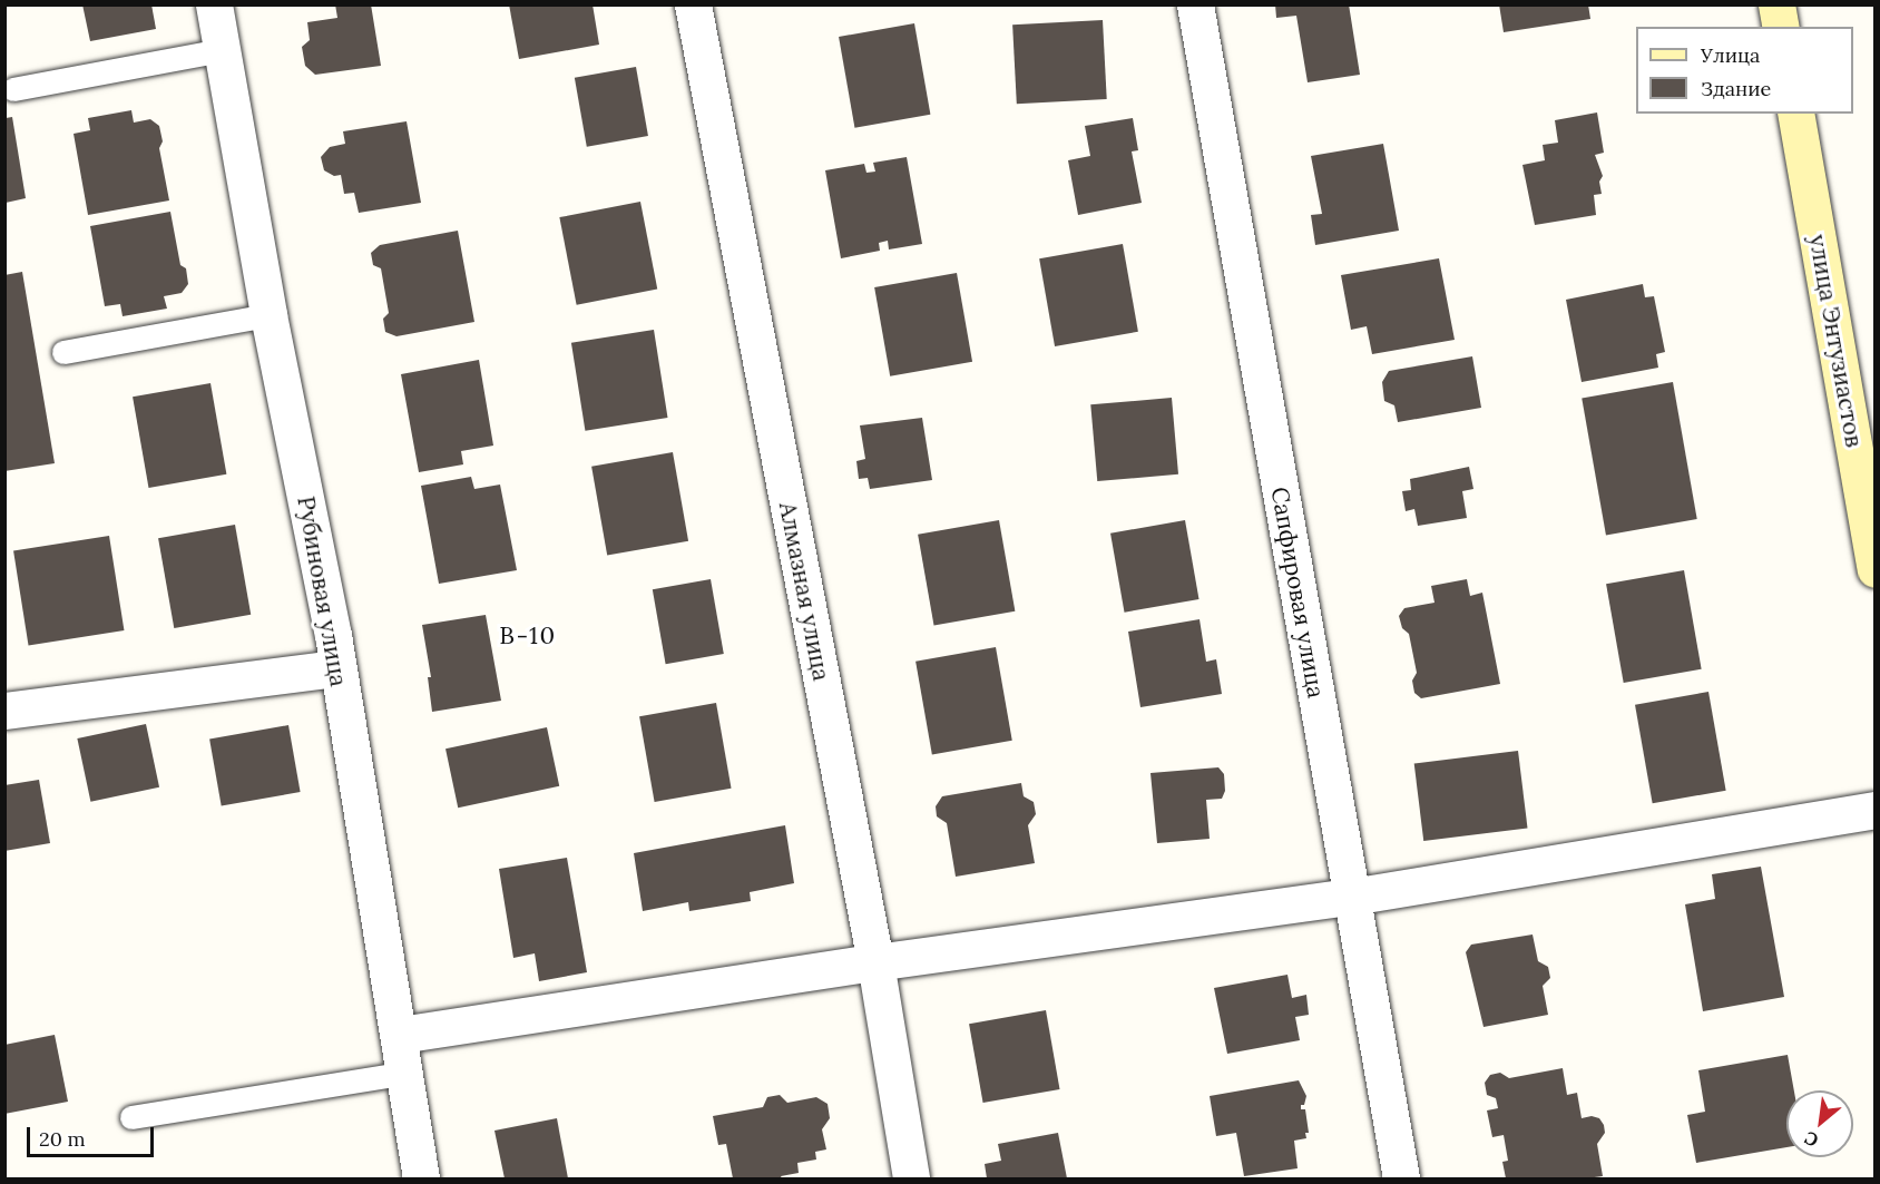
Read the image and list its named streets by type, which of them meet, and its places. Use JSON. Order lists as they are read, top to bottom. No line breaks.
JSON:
{"streets":{"street":["улица Энтузиастов","Рубиновая улица","Алмазная улица","Сапфировая улица"]},"districts":["В-10"],"legend":["Улица","Здание"],"scale_bar":"20 m","north":"bottom left"}
